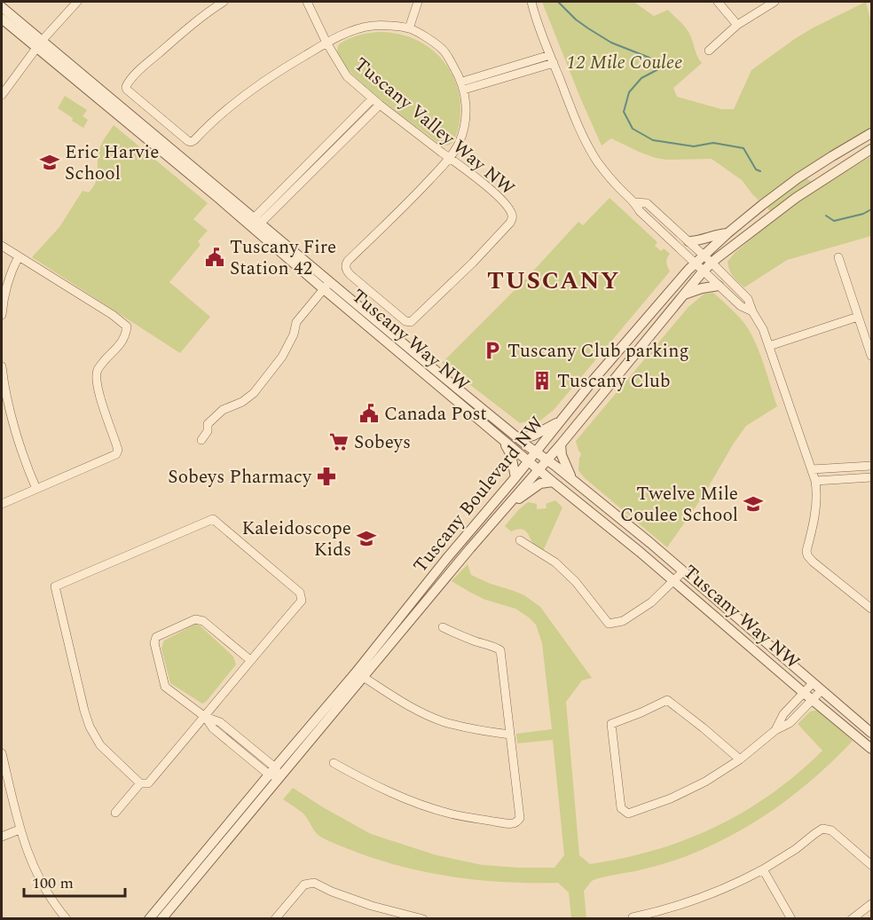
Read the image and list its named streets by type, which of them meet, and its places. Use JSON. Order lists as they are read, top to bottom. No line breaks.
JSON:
{"streets":{"street":["Tuscany Valley Way NW","Tuscany Way NW","Tuscany Boulevard NW"]},"crossings":[["Tuscany Way NW","Tuscany Boulevard NW"]],"districts":["TUSCANY"],"parks":["12 Mile Coulee"],"places":{"school or university":["Eric Harvie School","Twelve Mile Coulee School","Kaleidoscope Kids"],"public building":["Tuscany Fire Station 42","Canada Post"],"parking":["Tuscany Club parking"],"building":["Tuscany Club"],"supermarket":["Sobeys"],"pharmacy":["Sobeys Pharmacy"]},"scale_bar":"100 m"}
